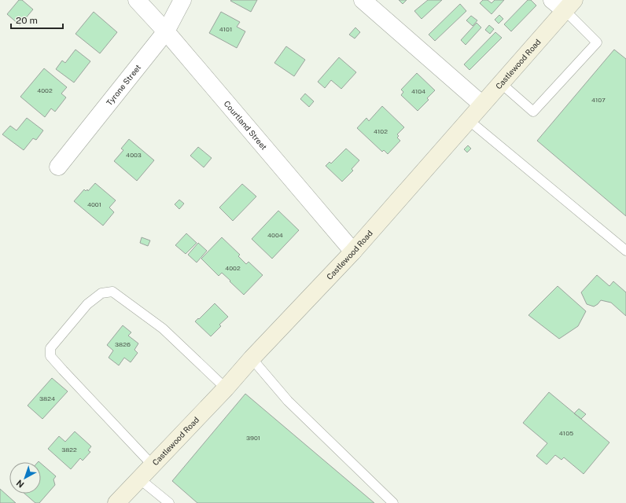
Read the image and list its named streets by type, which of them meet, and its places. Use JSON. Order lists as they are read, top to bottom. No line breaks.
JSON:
{"streets":{"street":["Castlewood Road","Tyrone Street","Courtland Street"]},"crossings":[["Castlewood Road","Courtland Street"],["Tyrone Street","Courtland Street"]],"house_numbers":["4101","4002","4104","4107","4102","4003","4001","4004","4002","3826","3824","4105","3901","3822"],"scale_bar":"20 m","north":"bottom left"}
